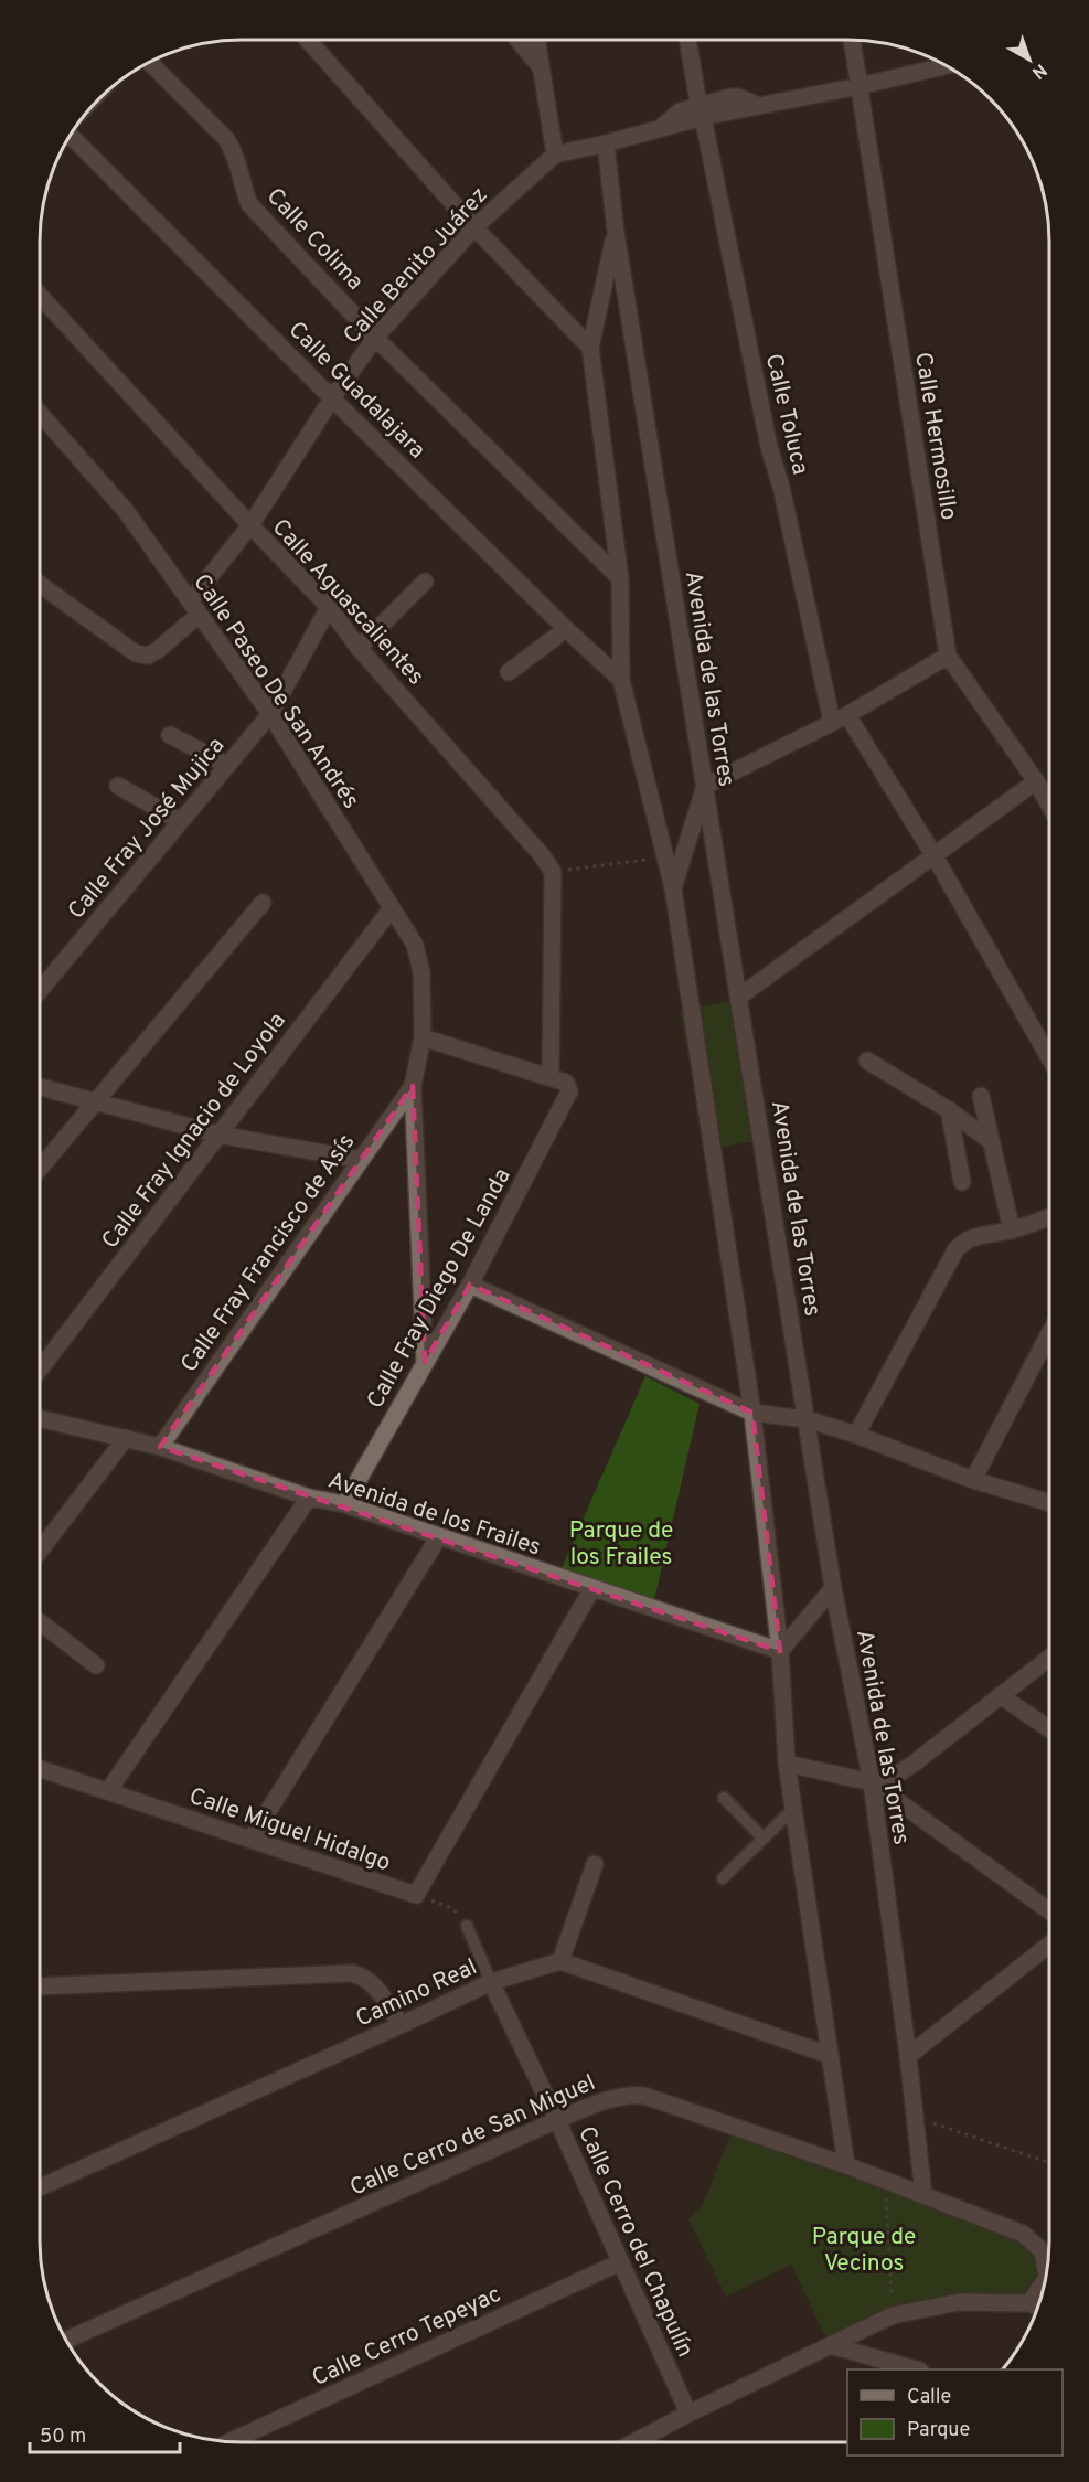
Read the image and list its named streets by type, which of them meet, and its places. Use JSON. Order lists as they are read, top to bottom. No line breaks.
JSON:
{"streets":{"street":["Calle Colima","Calle Benito Juárez","Calle Guadalajara","Calle Toluca","Calle Hermosillo","Calle Aguascalientes","Avenida de las Torres","Calle Paseo De San Andrés","Calle Fray José Mujica","Calle Fray Ignacio de Loyola","Calle Fray Francisco de Asís","Calle Fray Diego De Landa","Avenida de los Frailes","Calle Miguel Hidalgo","Camino Real","Calle Cerro de San Miguel","Calle Cerro del Chapulín","Calle Cerro Tepeyac"]},"crossings":[["Calle Colima","Calle Benito Juárez"],["Calle Colima","Avenida de las Torres"],["Calle Benito Juárez","Calle Guadalajara"],["Calle Benito Juárez","Calle Toluca"],["Calle Benito Juárez","Calle Hermosillo"],["Calle Benito Juárez","Calle Aguascalientes"],["Calle Benito Juárez","Avenida de las Torres"],["Calle Benito Juárez","Calle Paseo De San Andrés"],["Calle Guadalajara","Avenida de las Torres"],["Calle Aguascalientes","Calle Fray José Mujica"],["Avenida de las Torres","Avenida de los Frailes"],["Avenida de las Torres","Calle Cerro de San Miguel"],["Calle Paseo De San Andrés","Calle Fray José Mujica"],["Calle Paseo De San Andrés","Calle Fray Ignacio de Loyola"],["Calle Paseo De San Andrés","Calle Fray Francisco de Asís"],["Calle Fray Francisco de Asís","Avenida de los Frailes"],["Calle Fray Diego De Landa","Avenida de los Frailes"],["Camino Real","Calle Cerro del Chapulín"],["Calle Cerro de San Miguel","Calle Cerro del Chapulín"],["Calle Cerro del Chapulín","Calle Cerro Tepeyac"]],"parks":["Parque de los Frailes","Parque de Vecinos"],"legend":["Calle","Parque"],"scale_bar":"50 m","north":"bottom right"}
